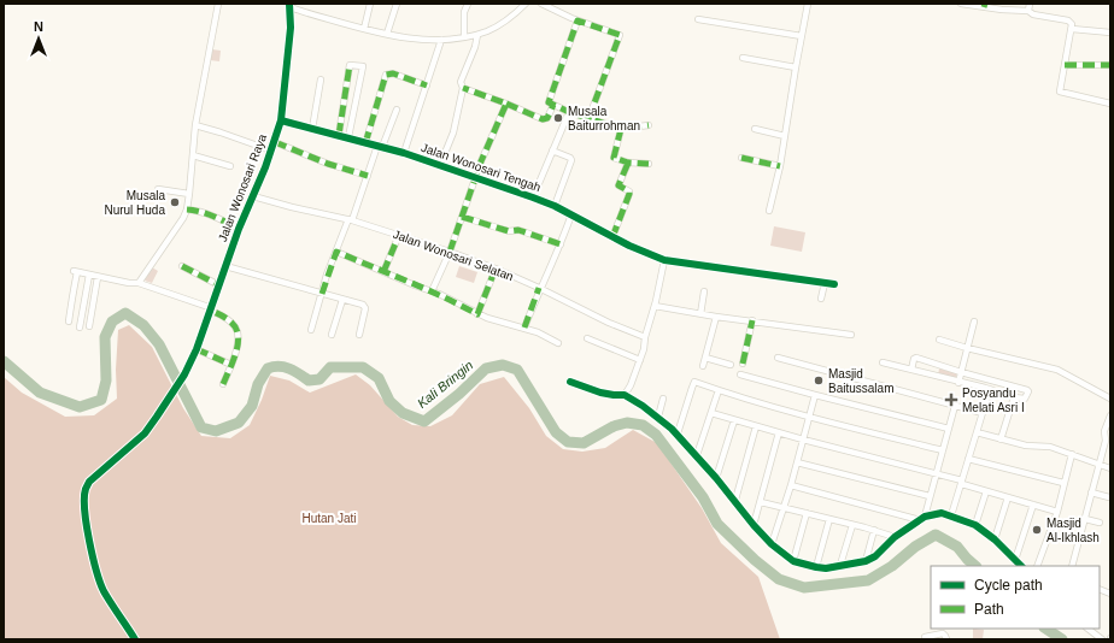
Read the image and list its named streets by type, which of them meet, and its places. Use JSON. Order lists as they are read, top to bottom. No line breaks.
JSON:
{"streets":{"street":["Jalan Wonosari Tengah","Jalan Wonosari Raya","Jalan Wonosari Selatan"]},"crossings":[["Jalan Wonosari Tengah","Jalan Wonosari Raya"],["Jalan Wonosari Raya","Jalan Wonosari Selatan"]],"water":["Kali Bringin"],"parks":["Hutan Jati"],"places":{"other":["Musala Baiturrohman","Musala Nurul Huda","Masjid Baitussalam","Masjid Al-Ikhlash"],"health":["Posyandu Melati Asri I"]},"legend":["Cycle path","Path"],"north":"top"}
